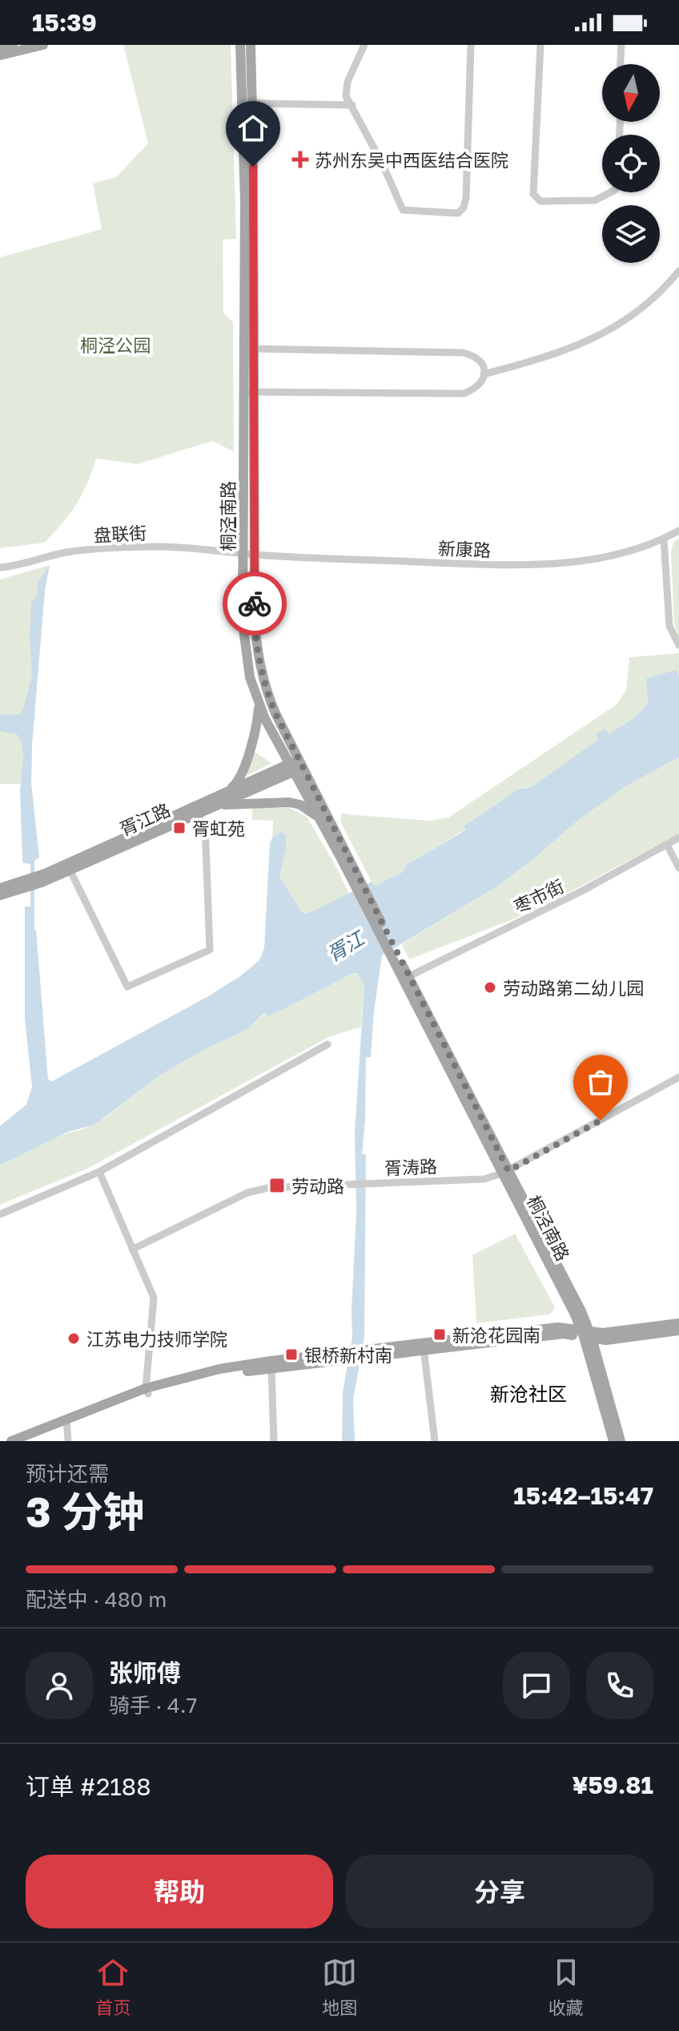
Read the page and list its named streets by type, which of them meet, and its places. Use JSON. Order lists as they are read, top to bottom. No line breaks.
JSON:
{"streets":{"main road":["桐泾南路","胥江路"],"street":["盘联街","新康路","枣市街","胥涛路"]},"crossings":[["桐泾南路","盘联街"],["桐泾南路","新康路"],["桐泾南路","胥江路"],["桐泾南路","枣市街"],["桐泾南路","胥涛路"],["盘联街","新康路"]],"districts":["新沧社区"],"water":["胥江"],"parks":["桐泾公园"],"places":{"health":["苏州东吴中西医结合医院"],"transit":["胥虹苑","劳动路","新沧花园南","银桥新村南"],"other":["劳动路第二幼儿园","江苏电力技师学院"]},"north":"bottom","page":{"status":"15:39","heading":["3 分钟","预计还需","15:42–15:47"],"panel":["张师傅","骑手 · 4.7","订单 #2188","¥59.81"],"bar":"配送中 · 480 m","buttons":["帮助","分享"],"tabs":["首页","地图","收藏"]}}
